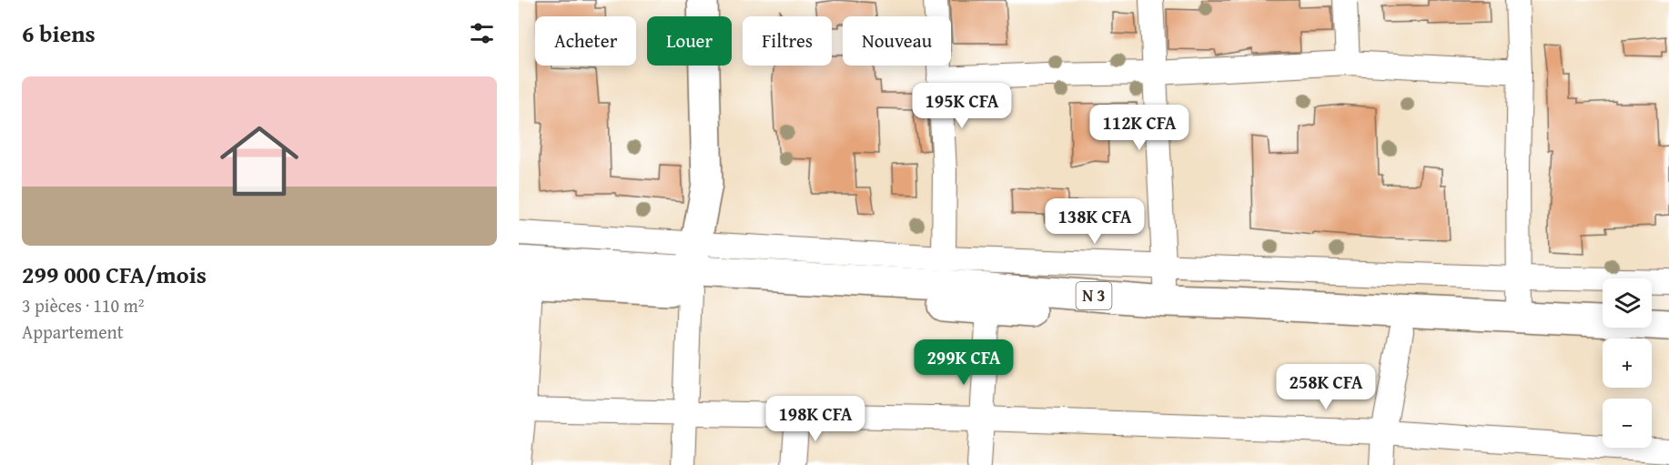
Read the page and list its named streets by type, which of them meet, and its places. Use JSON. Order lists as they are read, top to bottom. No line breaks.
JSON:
{"streets":{"main road":["N 3"]},"page":{"heading":"6 biens","chip":["Acheter","Louer","Filtres","Nouveau"],"list":[{"name":"299 000 CFA/mois","note":"3 pièces · 110 m² · Appartement"}],"price":["195K CFA","112K CFA","138K CFA","299K CFA","258K CFA","198K CFA"],"map_buttons":["+","−"]}}
